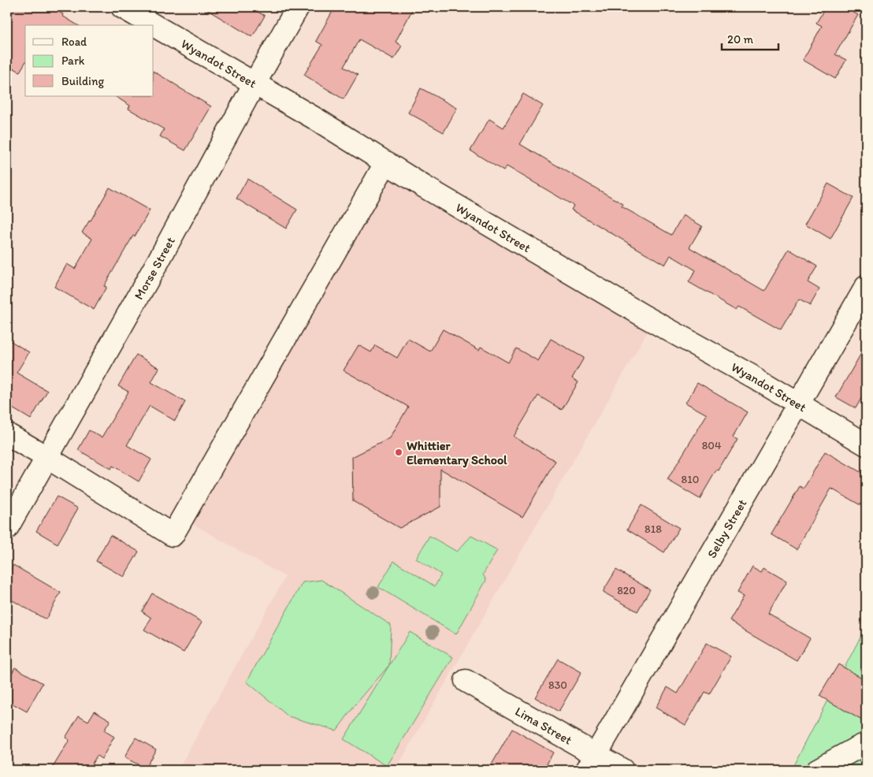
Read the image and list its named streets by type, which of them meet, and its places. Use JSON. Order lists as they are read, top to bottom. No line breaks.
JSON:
{"streets":{"street":["Wyandot Street","Morse Street","Selby Street","Lima Street"]},"crossings":[["Wyandot Street","Morse Street"],["Wyandot Street","Selby Street"],["Selby Street","Lima Street"]],"places":["Whittier Elementary School"],"house_numbers":["804","810","818","820","830"],"legend":["Road","Park","Building"],"scale_bar":"20 m"}
